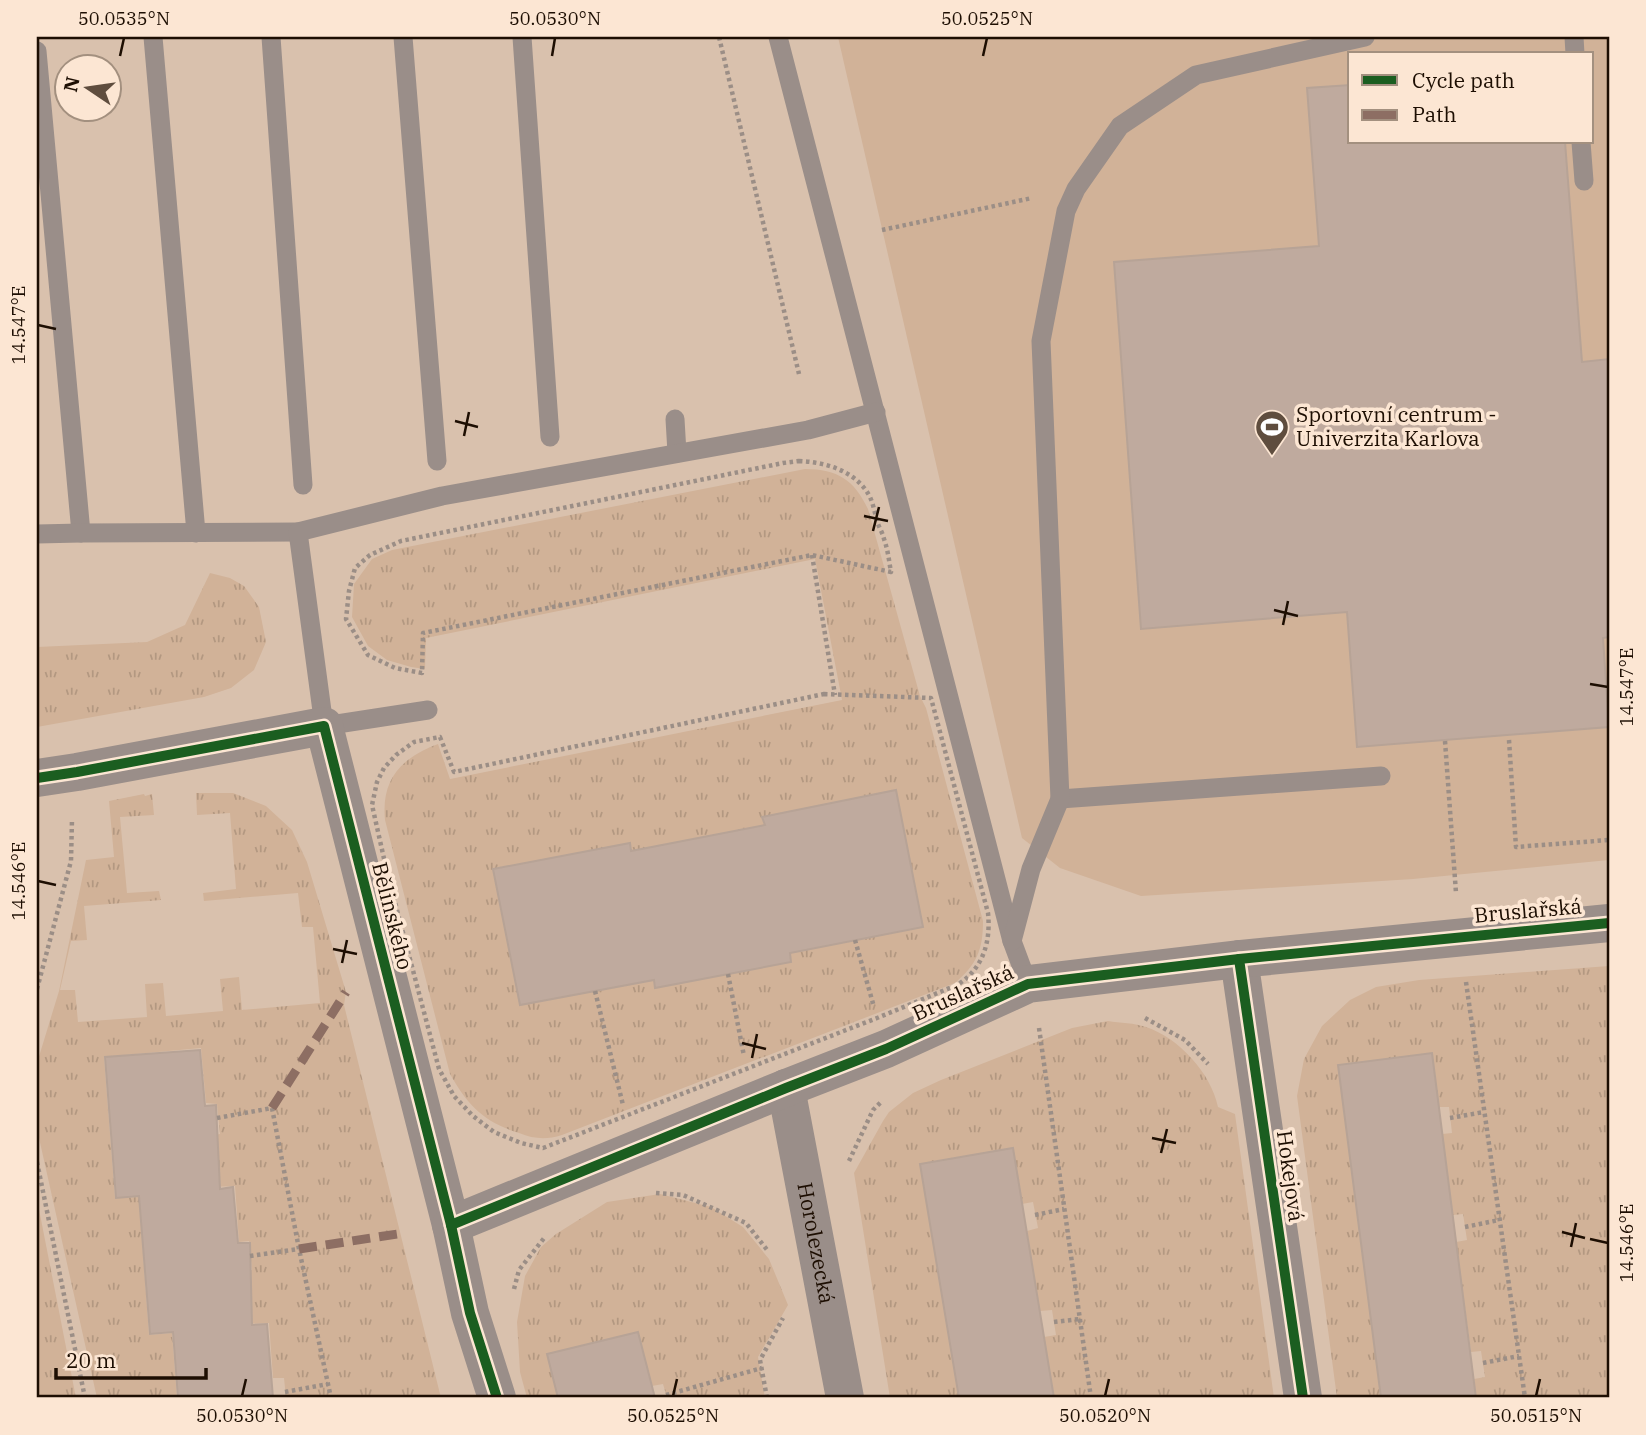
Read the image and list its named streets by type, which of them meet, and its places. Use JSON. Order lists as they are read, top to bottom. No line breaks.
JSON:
{"streets":{"street":["Bruslařská","Bělinského","Hokejová","Horolezecká"]},"crossings":[["Bruslařská","Bělinského"],["Bruslařská","Hokejová"],["Bruslařská","Horolezecká"]],"places":{"sports":["Sportovní centrum - Univerzita Karlova"]},"legend":["Cycle path","Path"],"scale_bar":"20 m","north":"left","coordinates":["50.0535°N","50.0530°N","50.0525°N","14.547°E","14.546°E","50.0520°N","50.0515°N"]}
